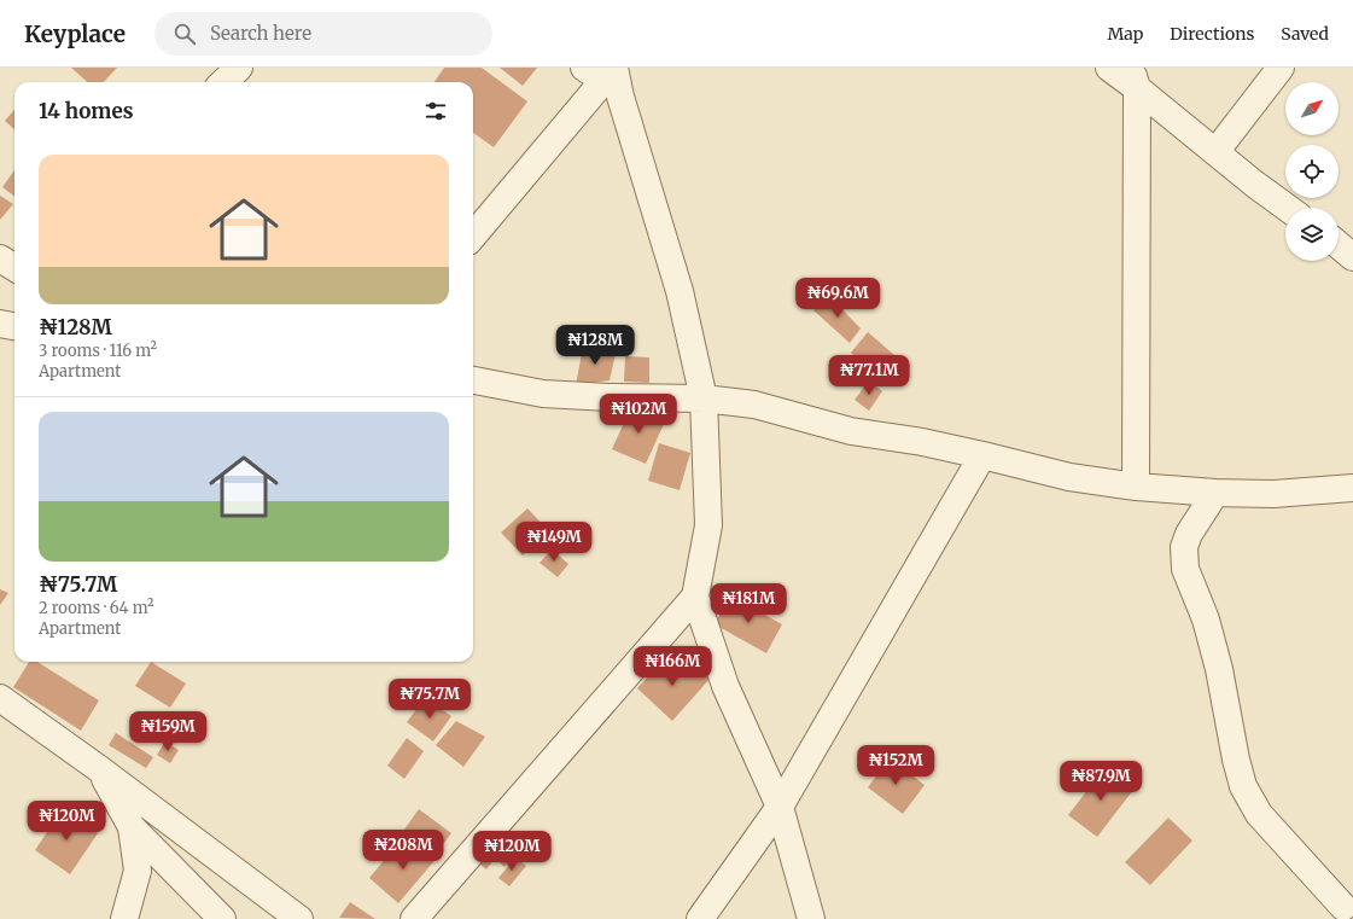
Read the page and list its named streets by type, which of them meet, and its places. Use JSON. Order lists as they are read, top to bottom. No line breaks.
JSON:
{"north":"top right","page":{"header":"Keyplace","search":"Search here","nav":["Map","Directions","Saved"],"heading":"14 homes","list":[{"name":"₦128M","note":"3 rooms · 116 m² · Apartment"},{"name":"₦75.7M","note":"2 rooms · 64 m² · Apartment"}],"price":["₦69.6M","₦128M","₦77.1M","₦102M","₦149M","₦181M","₦166M","₦75.7M","₦159M","₦152M","₦87.9M","₦120M","₦208M","₦120M"]}}
